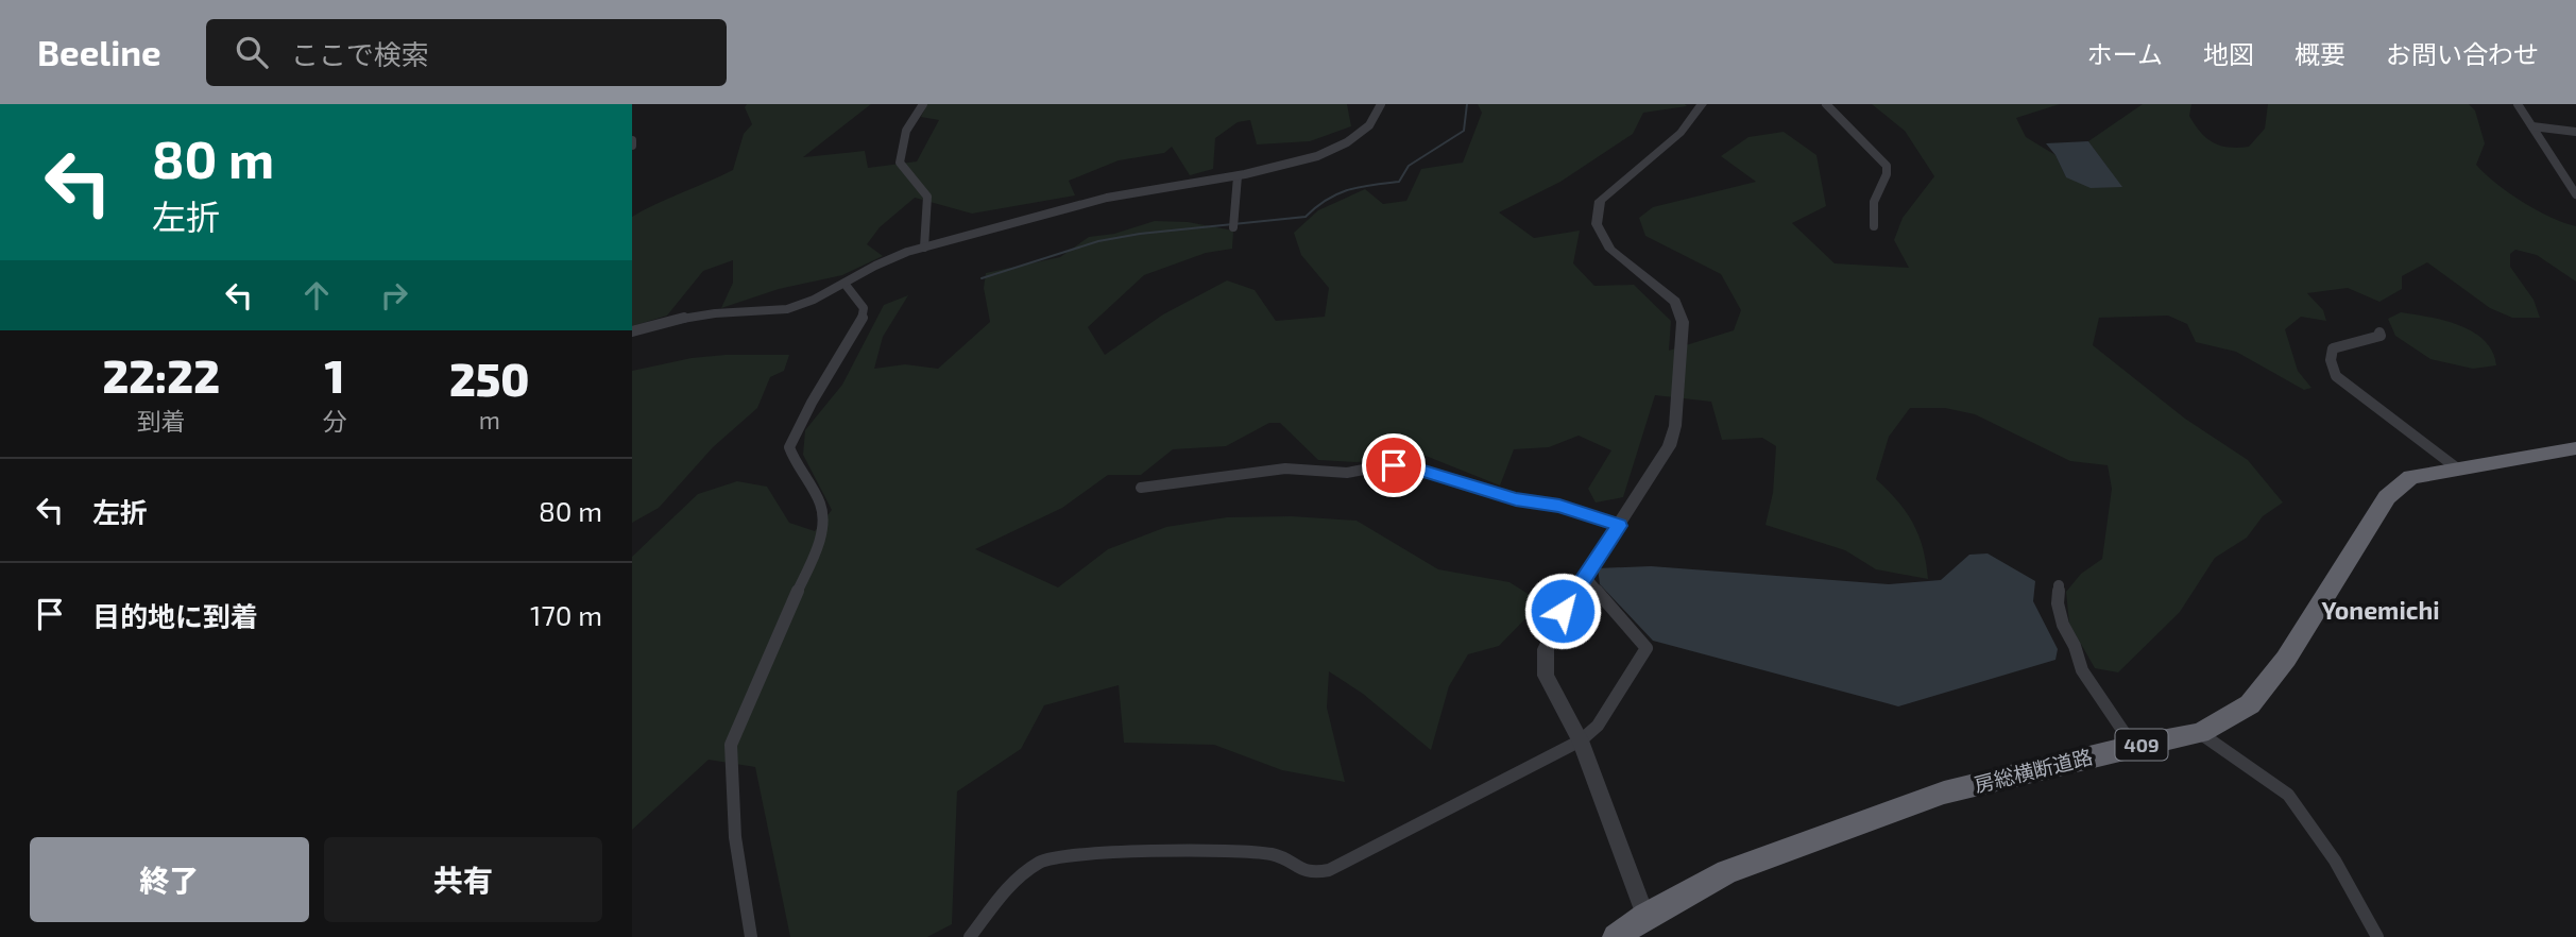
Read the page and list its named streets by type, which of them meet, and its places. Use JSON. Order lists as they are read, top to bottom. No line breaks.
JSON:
{"streets":{"highway":["409","房総横断道路"]},"districts":["Yonemichi"],"page":{"header":"Beeline","search":"ここで検索","nav":["ホーム","地図","概要","お問い合わせ"],"turn":["80 m","左折"],"eta":["22:22","到着","1","分","250","m"],"list":[{"name":"左折","value":"80 m"},{"name":"目的地に到着","value":"170 m"}],"buttons":["終了","共有"]}}
